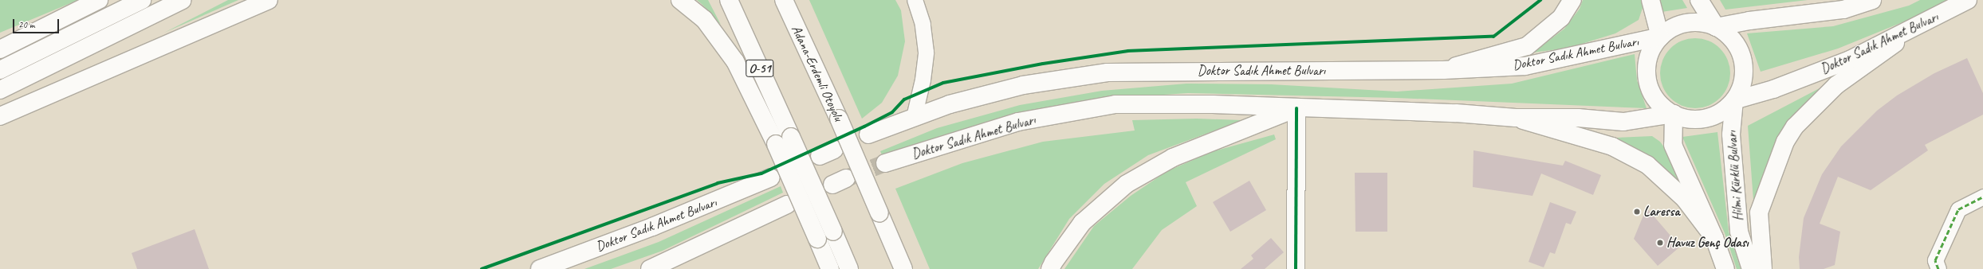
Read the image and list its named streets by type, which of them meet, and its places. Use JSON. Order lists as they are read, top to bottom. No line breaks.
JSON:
{"streets":{"main road":["Doktor Sadık Ahmet Bulvarı","O-51","Adana-Erdemli Otoyolu","Hilmi Kürklü Bulvarı"]},"crossings":[["Doktor Sadık Ahmet Bulvarı","Hilmi Kürklü Bulvarı"]],"places":["Laressa","Havuz Genç Odası"],"scale_bar":"20 m"}
